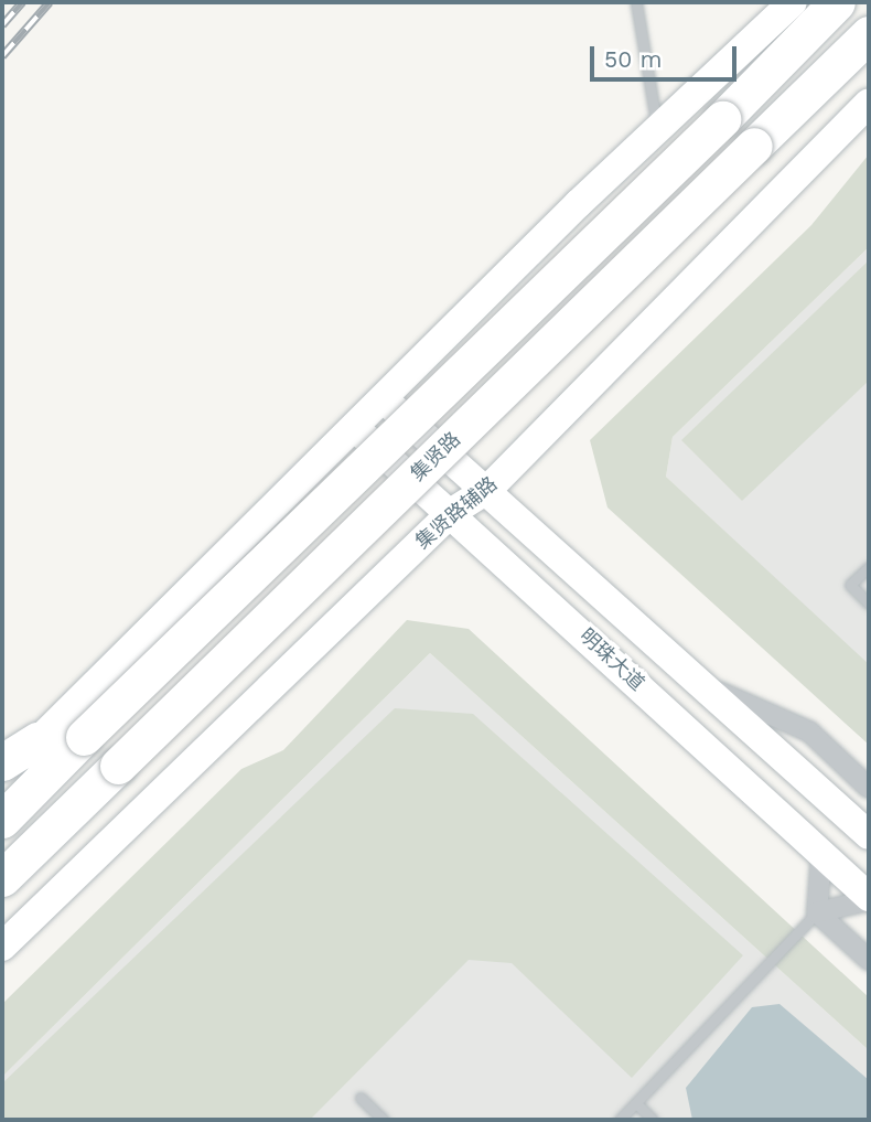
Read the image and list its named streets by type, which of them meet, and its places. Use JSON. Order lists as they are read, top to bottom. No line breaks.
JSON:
{"streets":{"highway":["集贤路"],"street":["集贤路辅路","明珠大道"]},"crossings":[["集贤路辅路","明珠大道"]],"scale_bar":"50 m"}
